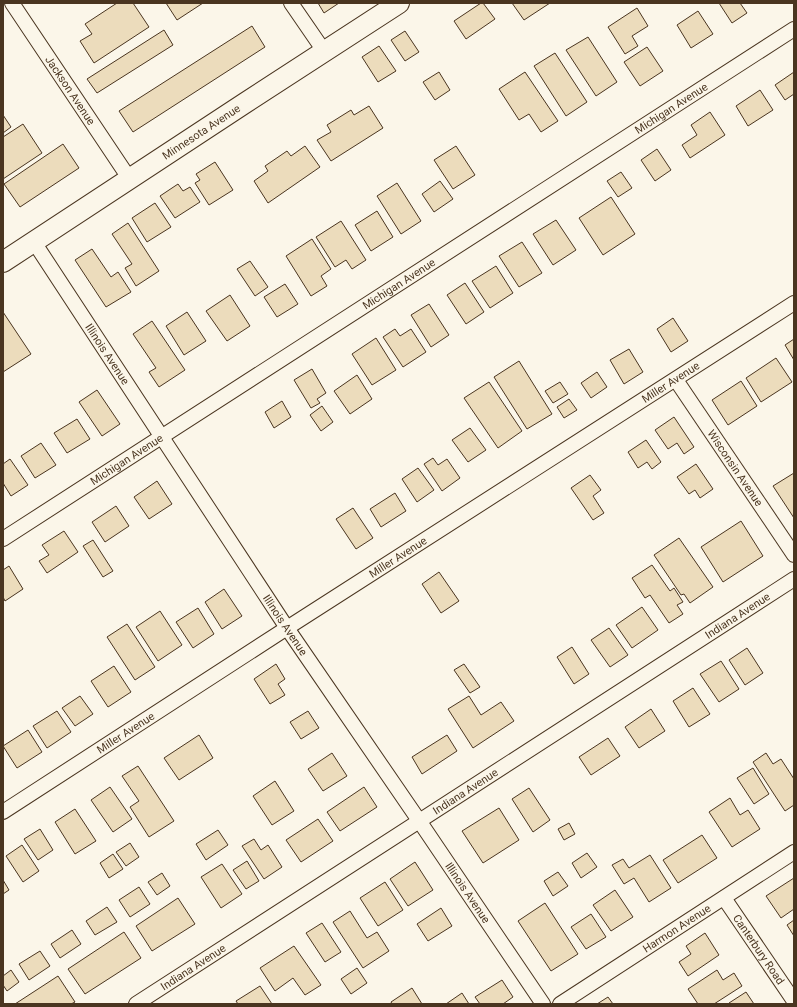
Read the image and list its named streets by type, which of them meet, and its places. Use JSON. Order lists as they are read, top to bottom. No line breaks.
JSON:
{"streets":{"street":["Jackson Avenue","Michigan Avenue","Minnesota Avenue","Illinois Avenue","Miller Avenue","Wisconsin Avenue","Indiana Avenue","Harmon Avenue","Canterbury Road"]},"crossings":[["Jackson Avenue","Minnesota Avenue"],["Michigan Avenue","Illinois Avenue"],["Minnesota Avenue","Illinois Avenue"],["Illinois Avenue","Miller Avenue"],["Illinois Avenue","Indiana Avenue"],["Miller Avenue","Wisconsin Avenue"],["Harmon Avenue","Canterbury Road"]]}
